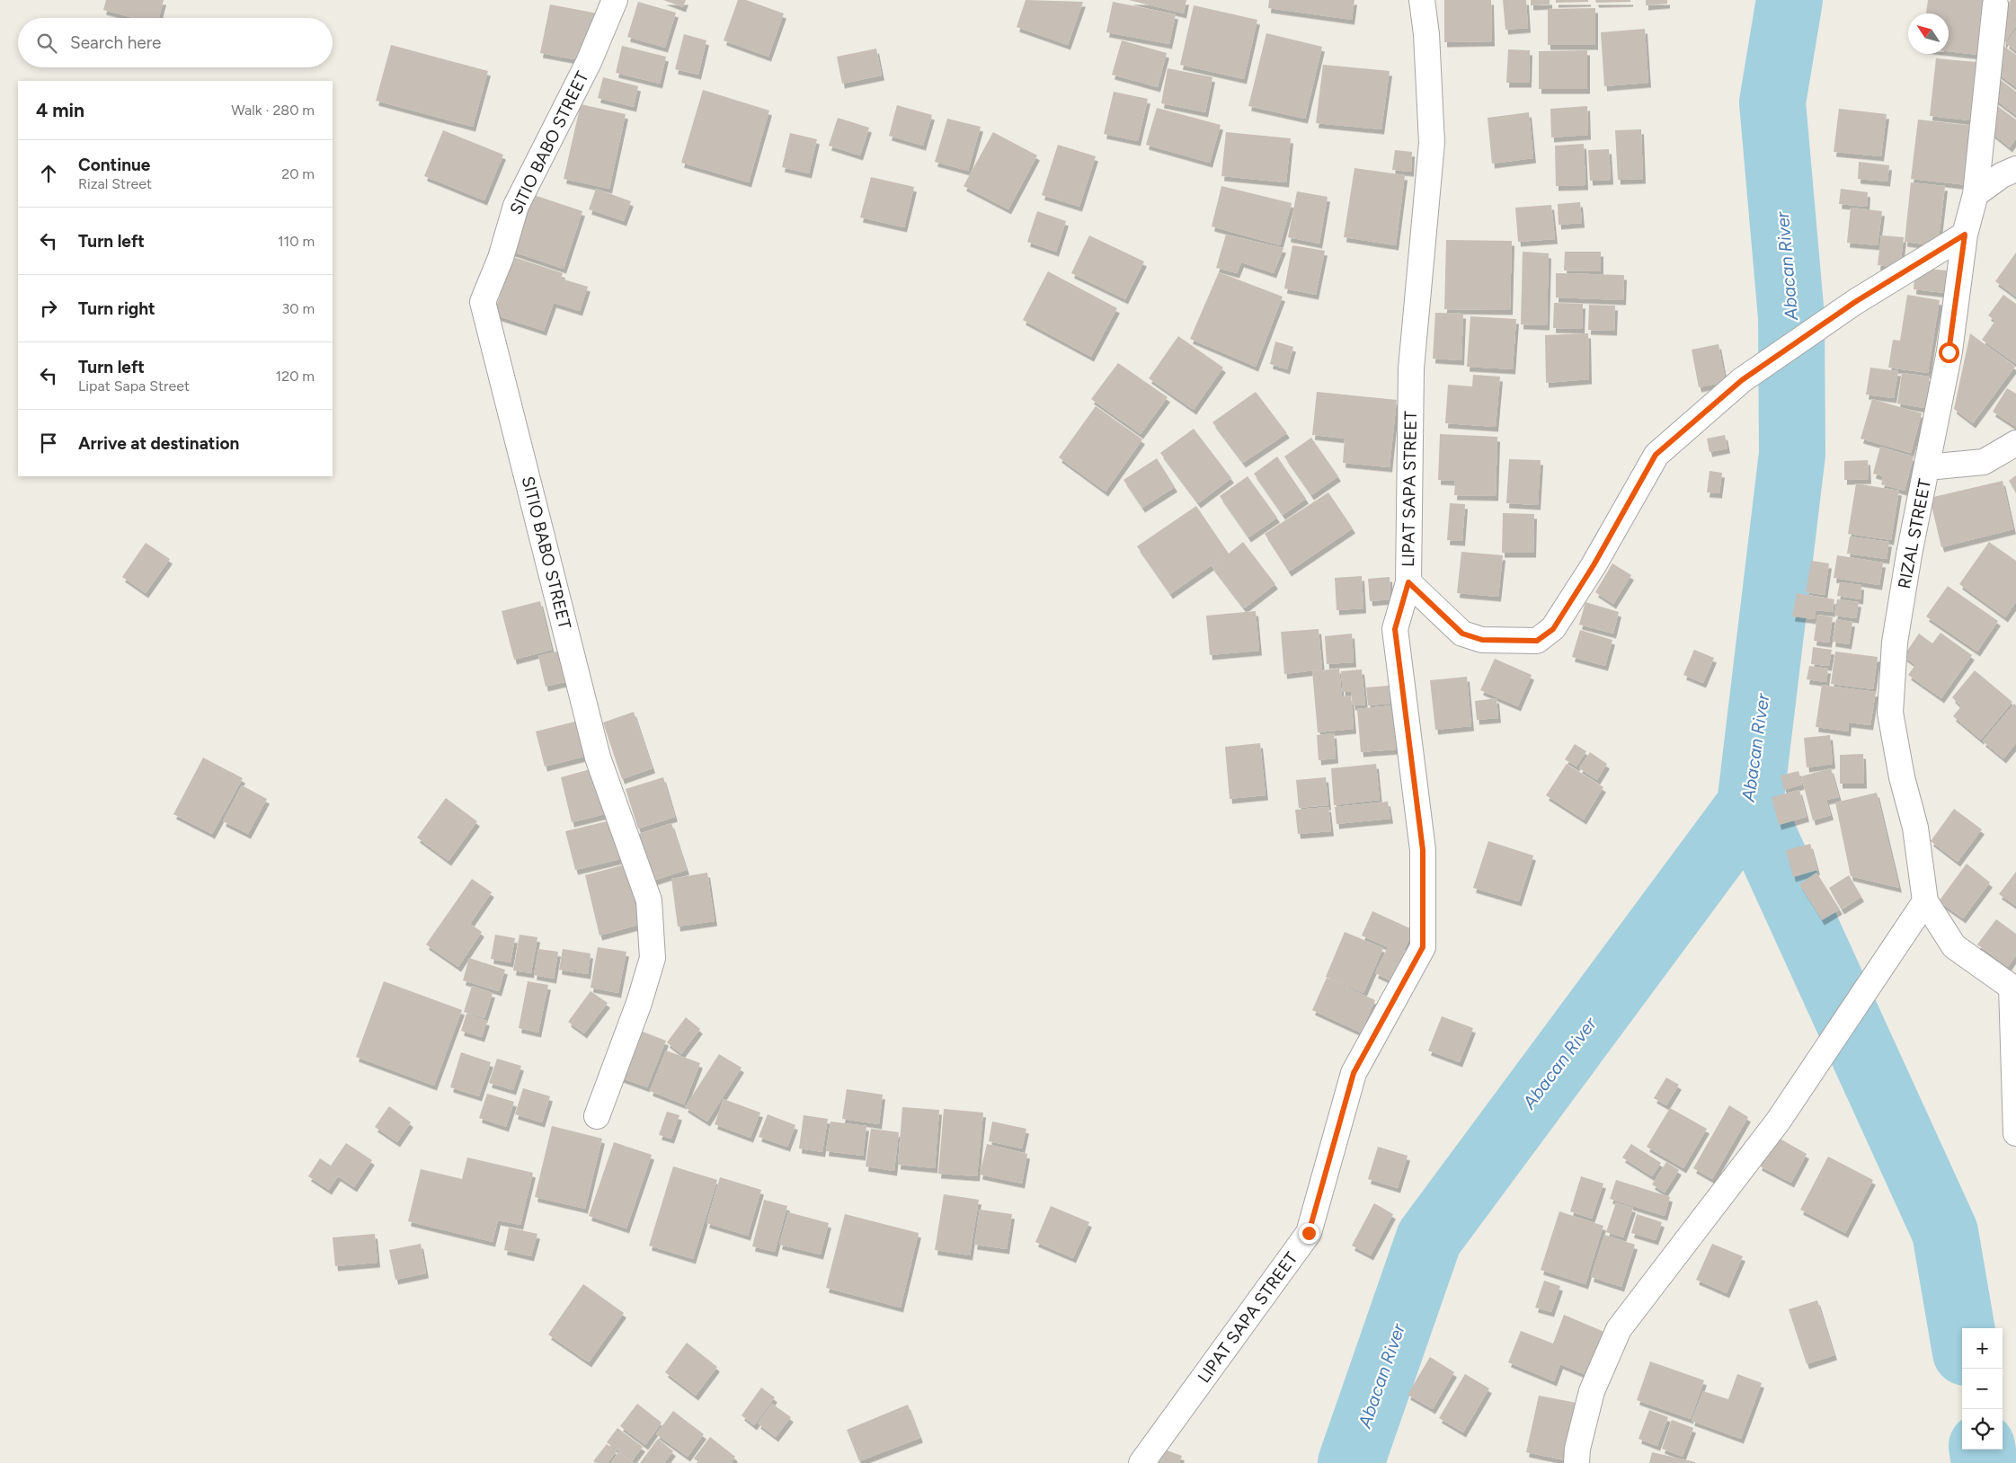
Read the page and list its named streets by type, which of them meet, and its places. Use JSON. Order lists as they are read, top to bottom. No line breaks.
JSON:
{"streets":{"street":["SITIO BABO STREET","LIPAT SAPA STREET","RIZAL STREET"]},"water":["Abacan River"],"north":"top left","page":{"search":"Search here","heading":["4 min","Walk · 280 m"],"list":[["Continue","Rizal Street","20 m"],["Turn left","110 m"],["Turn right","30 m"],["Turn left","Lipat Sapa Street","120 m"],"Arrive at destination"],"map_buttons":["+","−"]}}
